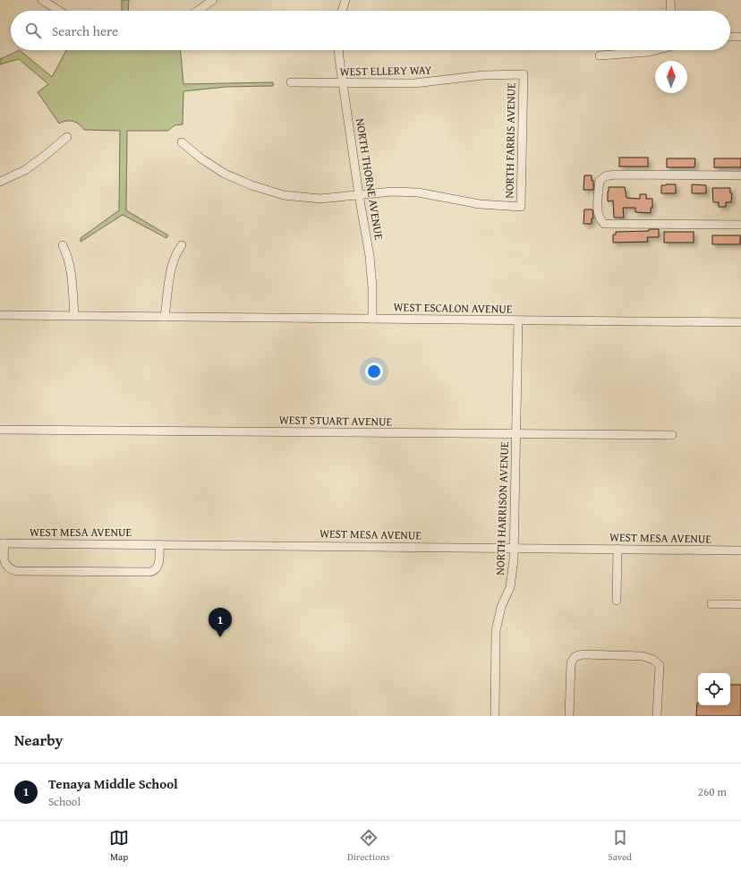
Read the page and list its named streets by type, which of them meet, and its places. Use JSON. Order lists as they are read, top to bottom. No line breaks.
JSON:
{"streets":{"street":["WEST ELLERY WAY","NORTH FARRIS AVENUE","NORTH THORNE AVENUE","WEST ESCALON AVENUE","WEST STUART AVENUE","NORTH HARRISON AVENUE","WEST MESA AVENUE"]},"crossings":[["WEST ELLERY WAY","NORTH FARRIS AVENUE"],["WEST ELLERY WAY","NORTH THORNE AVENUE"],["NORTH FARRIS AVENUE","NORTH THORNE AVENUE"],["NORTH THORNE AVENUE","WEST ESCALON AVENUE"],["WEST ESCALON AVENUE","NORTH HARRISON AVENUE"],["WEST STUART AVENUE","NORTH HARRISON AVENUE"],["NORTH HARRISON AVENUE","WEST MESA AVENUE"]],"north":"top","page":{"search":"Search here","pins":"1","heading":"Nearby","list":[{"mark":"1","name":"Tenaya Middle School","note":"School","value":"260 m"}],"nav":["Map","Directions","Saved"]}}
